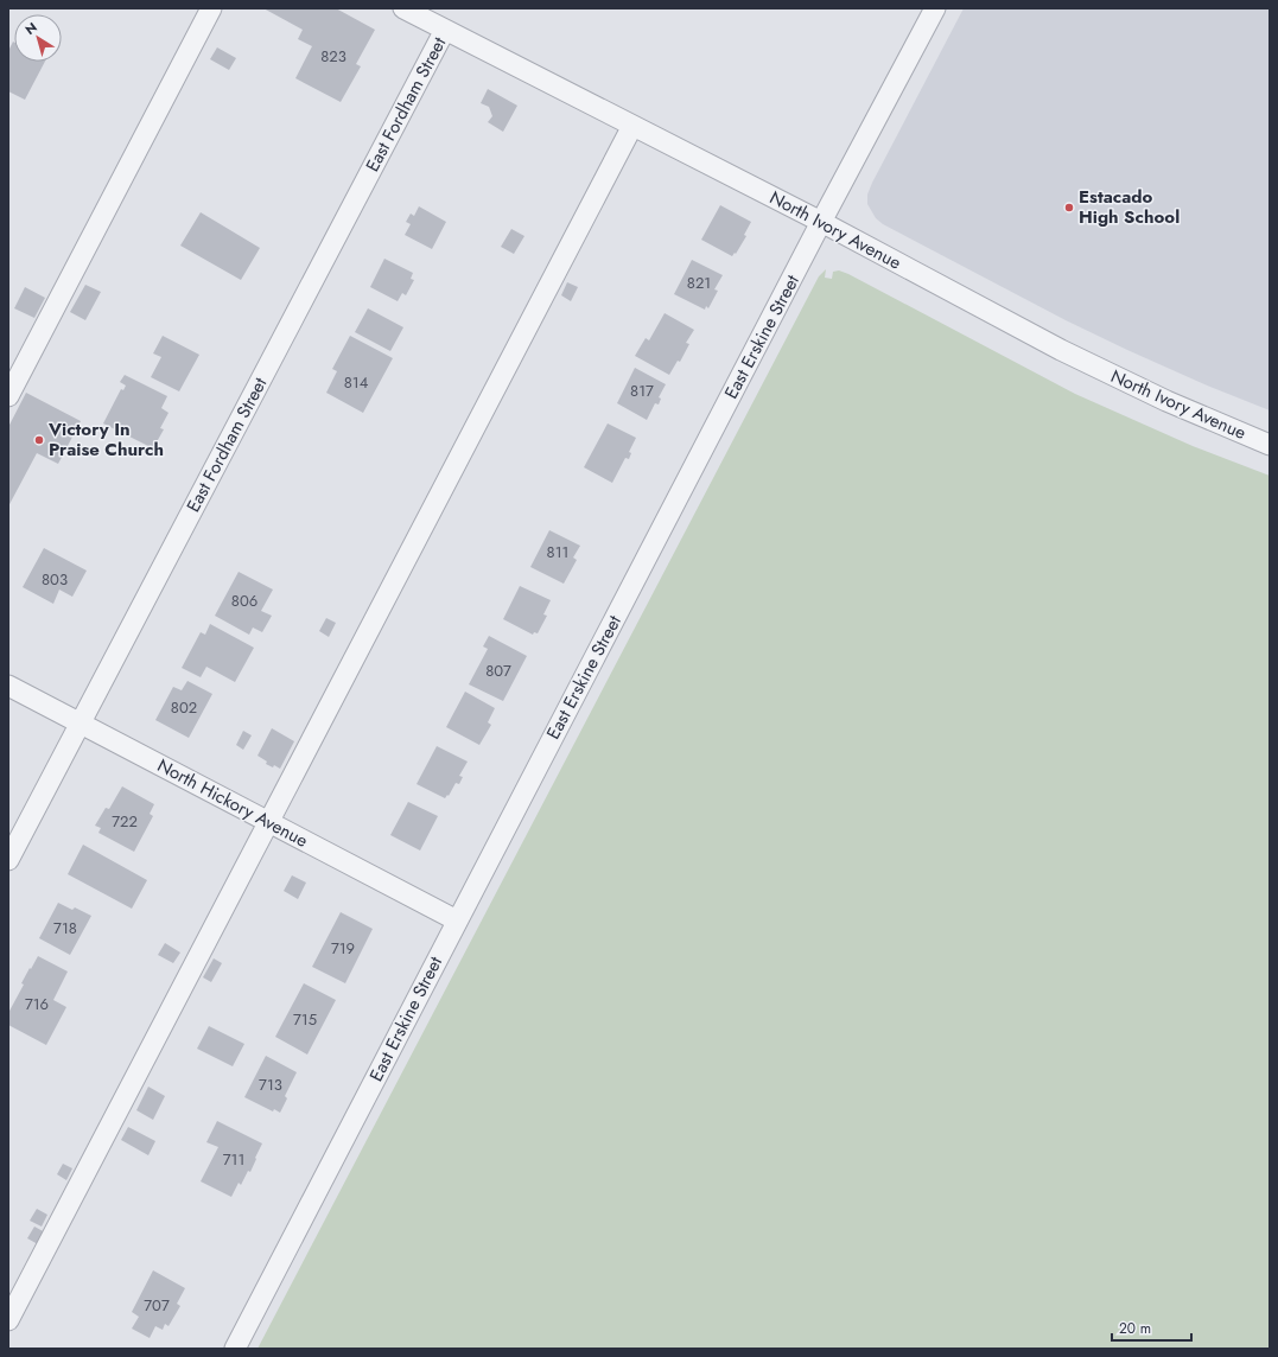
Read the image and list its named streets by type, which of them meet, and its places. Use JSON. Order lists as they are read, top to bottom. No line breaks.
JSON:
{"streets":{"street":["East Fordham Street","North Ivory Avenue","East Erskine Street","North Hickory Avenue"]},"crossings":[["East Fordham Street","North Ivory Avenue"],["East Fordham Street","North Hickory Avenue"],["North Ivory Avenue","East Erskine Street"],["East Erskine Street","North Hickory Avenue"]],"places":["Estacado High School","Victory In Praise Church"],"house_numbers":["823","821","814","817","811","803","806","807","802","722","718","719","716","715","713","711","707"],"scale_bar":"20 m","north":"top left"}
